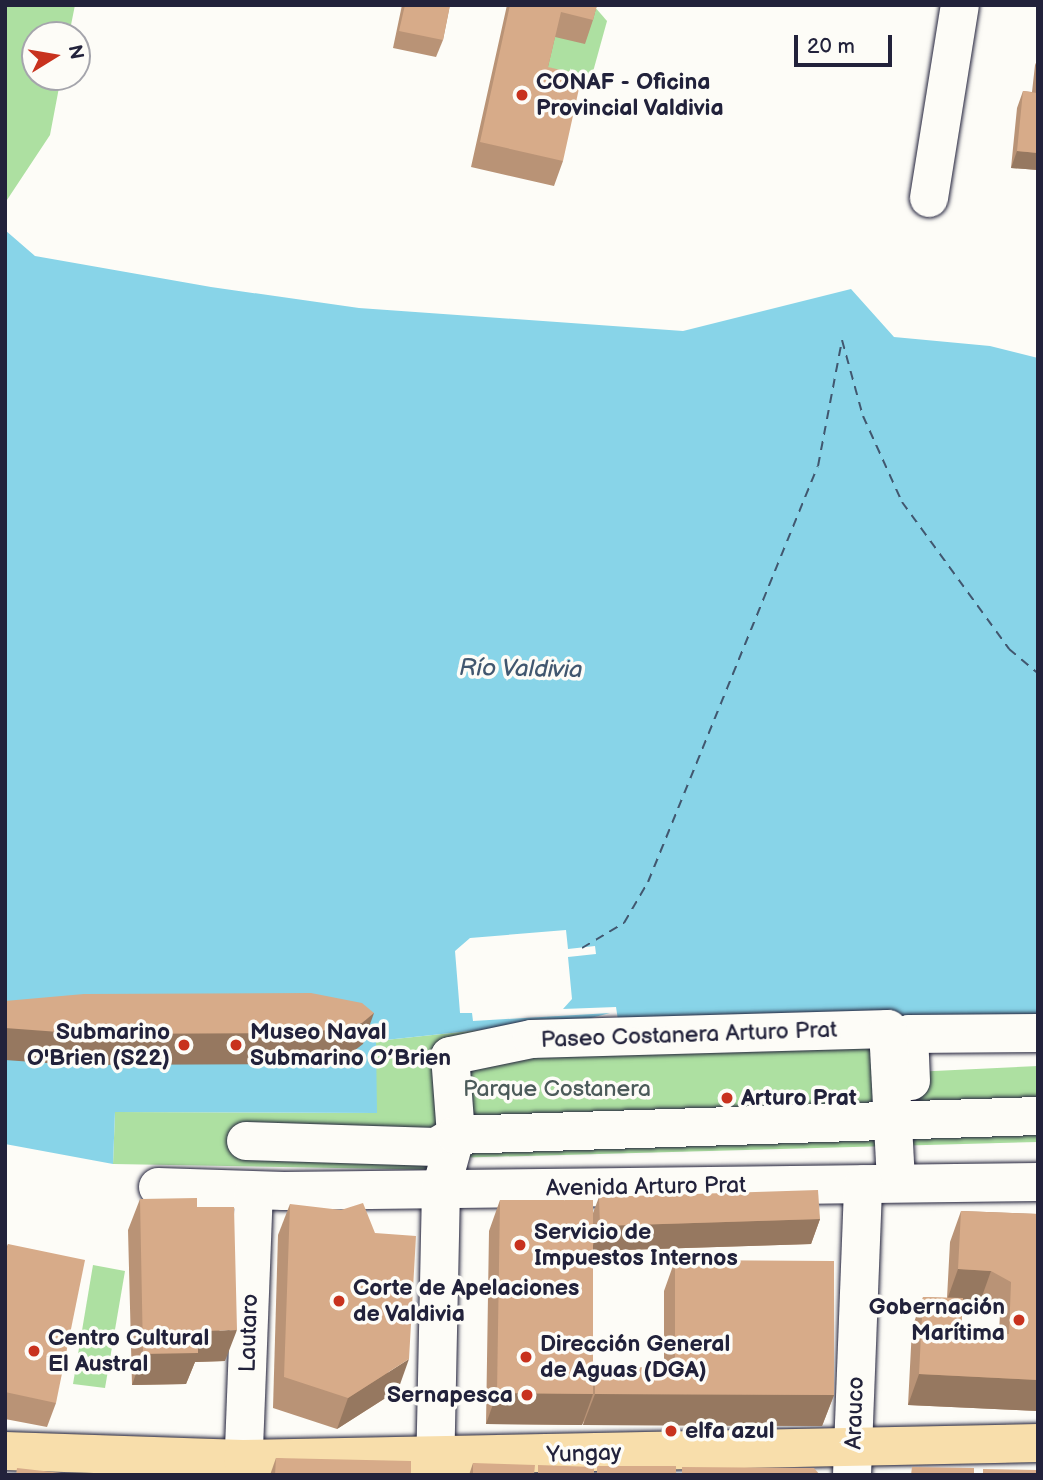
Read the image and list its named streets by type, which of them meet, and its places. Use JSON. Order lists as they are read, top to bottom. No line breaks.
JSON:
{"streets":{"main road":["Yungay"],"street":["Paseo Costanera Arturo Prat","Avenida Arturo Prat","Lautaro","Arauco"]},"crossings":[["Avenida Arturo Prat","Lautaro"],["Avenida Arturo Prat","Arauco"],["Lautaro","Yungay"],["Arauco","Yungay"]],"water":["Río Valdivia"],"parks":["Parque Costanera"],"places":["CONAF - Oficina Provincial Valdivia","Submarino O'Brien (S22)","Museo Naval Submarino O’Brien","Arturo Prat","Servicio de Impuestos Internos","Corte de Apelaciones de Valdivia","Gobernación Marítima","Centro Cultural El Austral","Dirección General de Aguas (DGA)","Sernapesca","elfa azul"],"scale_bar":"20 m","north":"right"}
